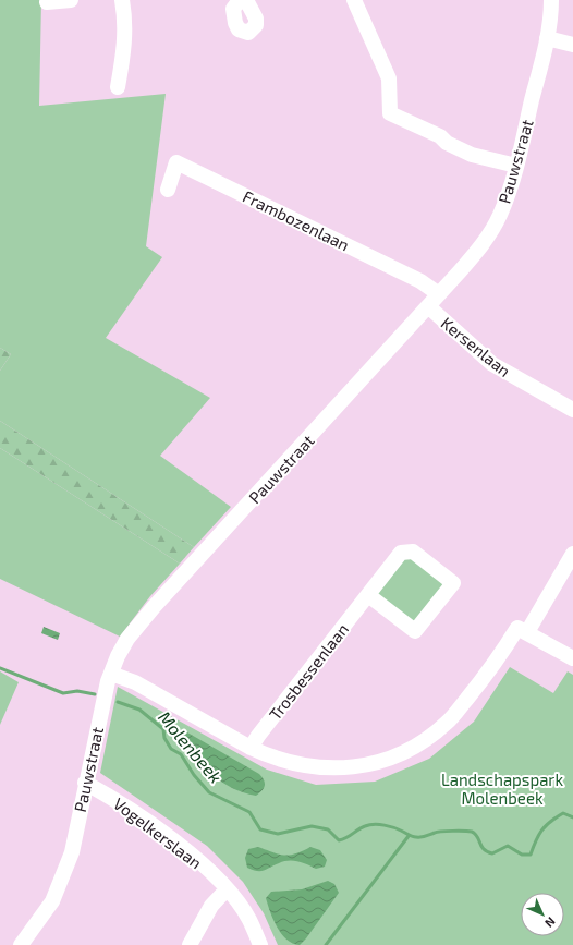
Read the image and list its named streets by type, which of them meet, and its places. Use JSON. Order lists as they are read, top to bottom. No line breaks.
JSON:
{"streets":{"street":["Pauwstraat","Frambozenlaan","Kersenlaan","Trosbessenlaan","Vogelkerslaan"]},"crossings":[["Pauwstraat","Frambozenlaan"],["Pauwstraat","Kersenlaan"],["Pauwstraat","Vogelkerslaan"]],"water":["Molenbeek"],"parks":["Landschapspark Molenbeek"],"north":"bottom right"}
